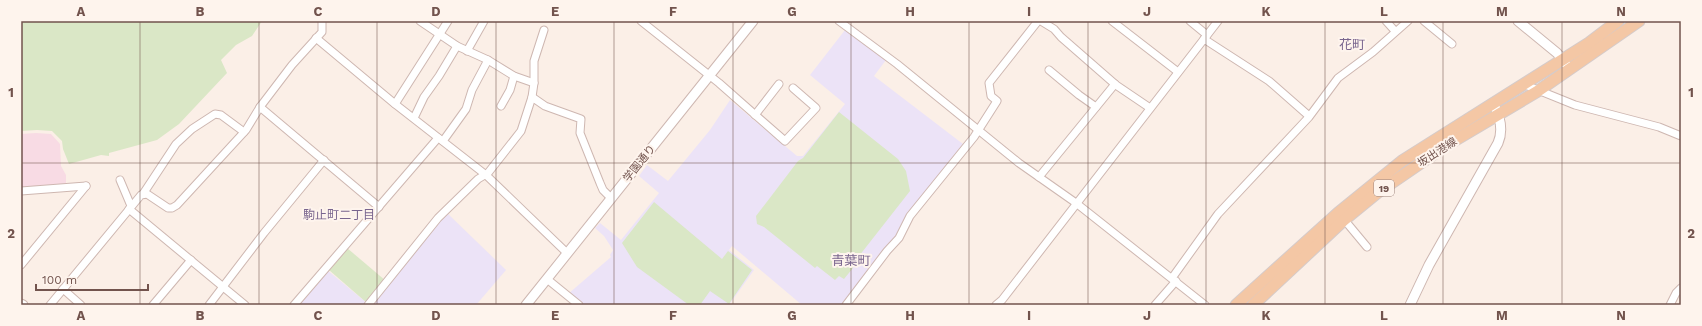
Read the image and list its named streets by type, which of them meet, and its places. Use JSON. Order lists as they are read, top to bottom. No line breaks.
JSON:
{"streets":{"main road":["坂出港線","19"],"street":["学園通り"]},"districts":["花町","駒止町二丁目","青葉町"],"scale_bar":"100 m","grid":{"columns":["A","B","C","D","E","F","G","H","I","J","K","L","M","N"],"rows":["1","2"]}}
